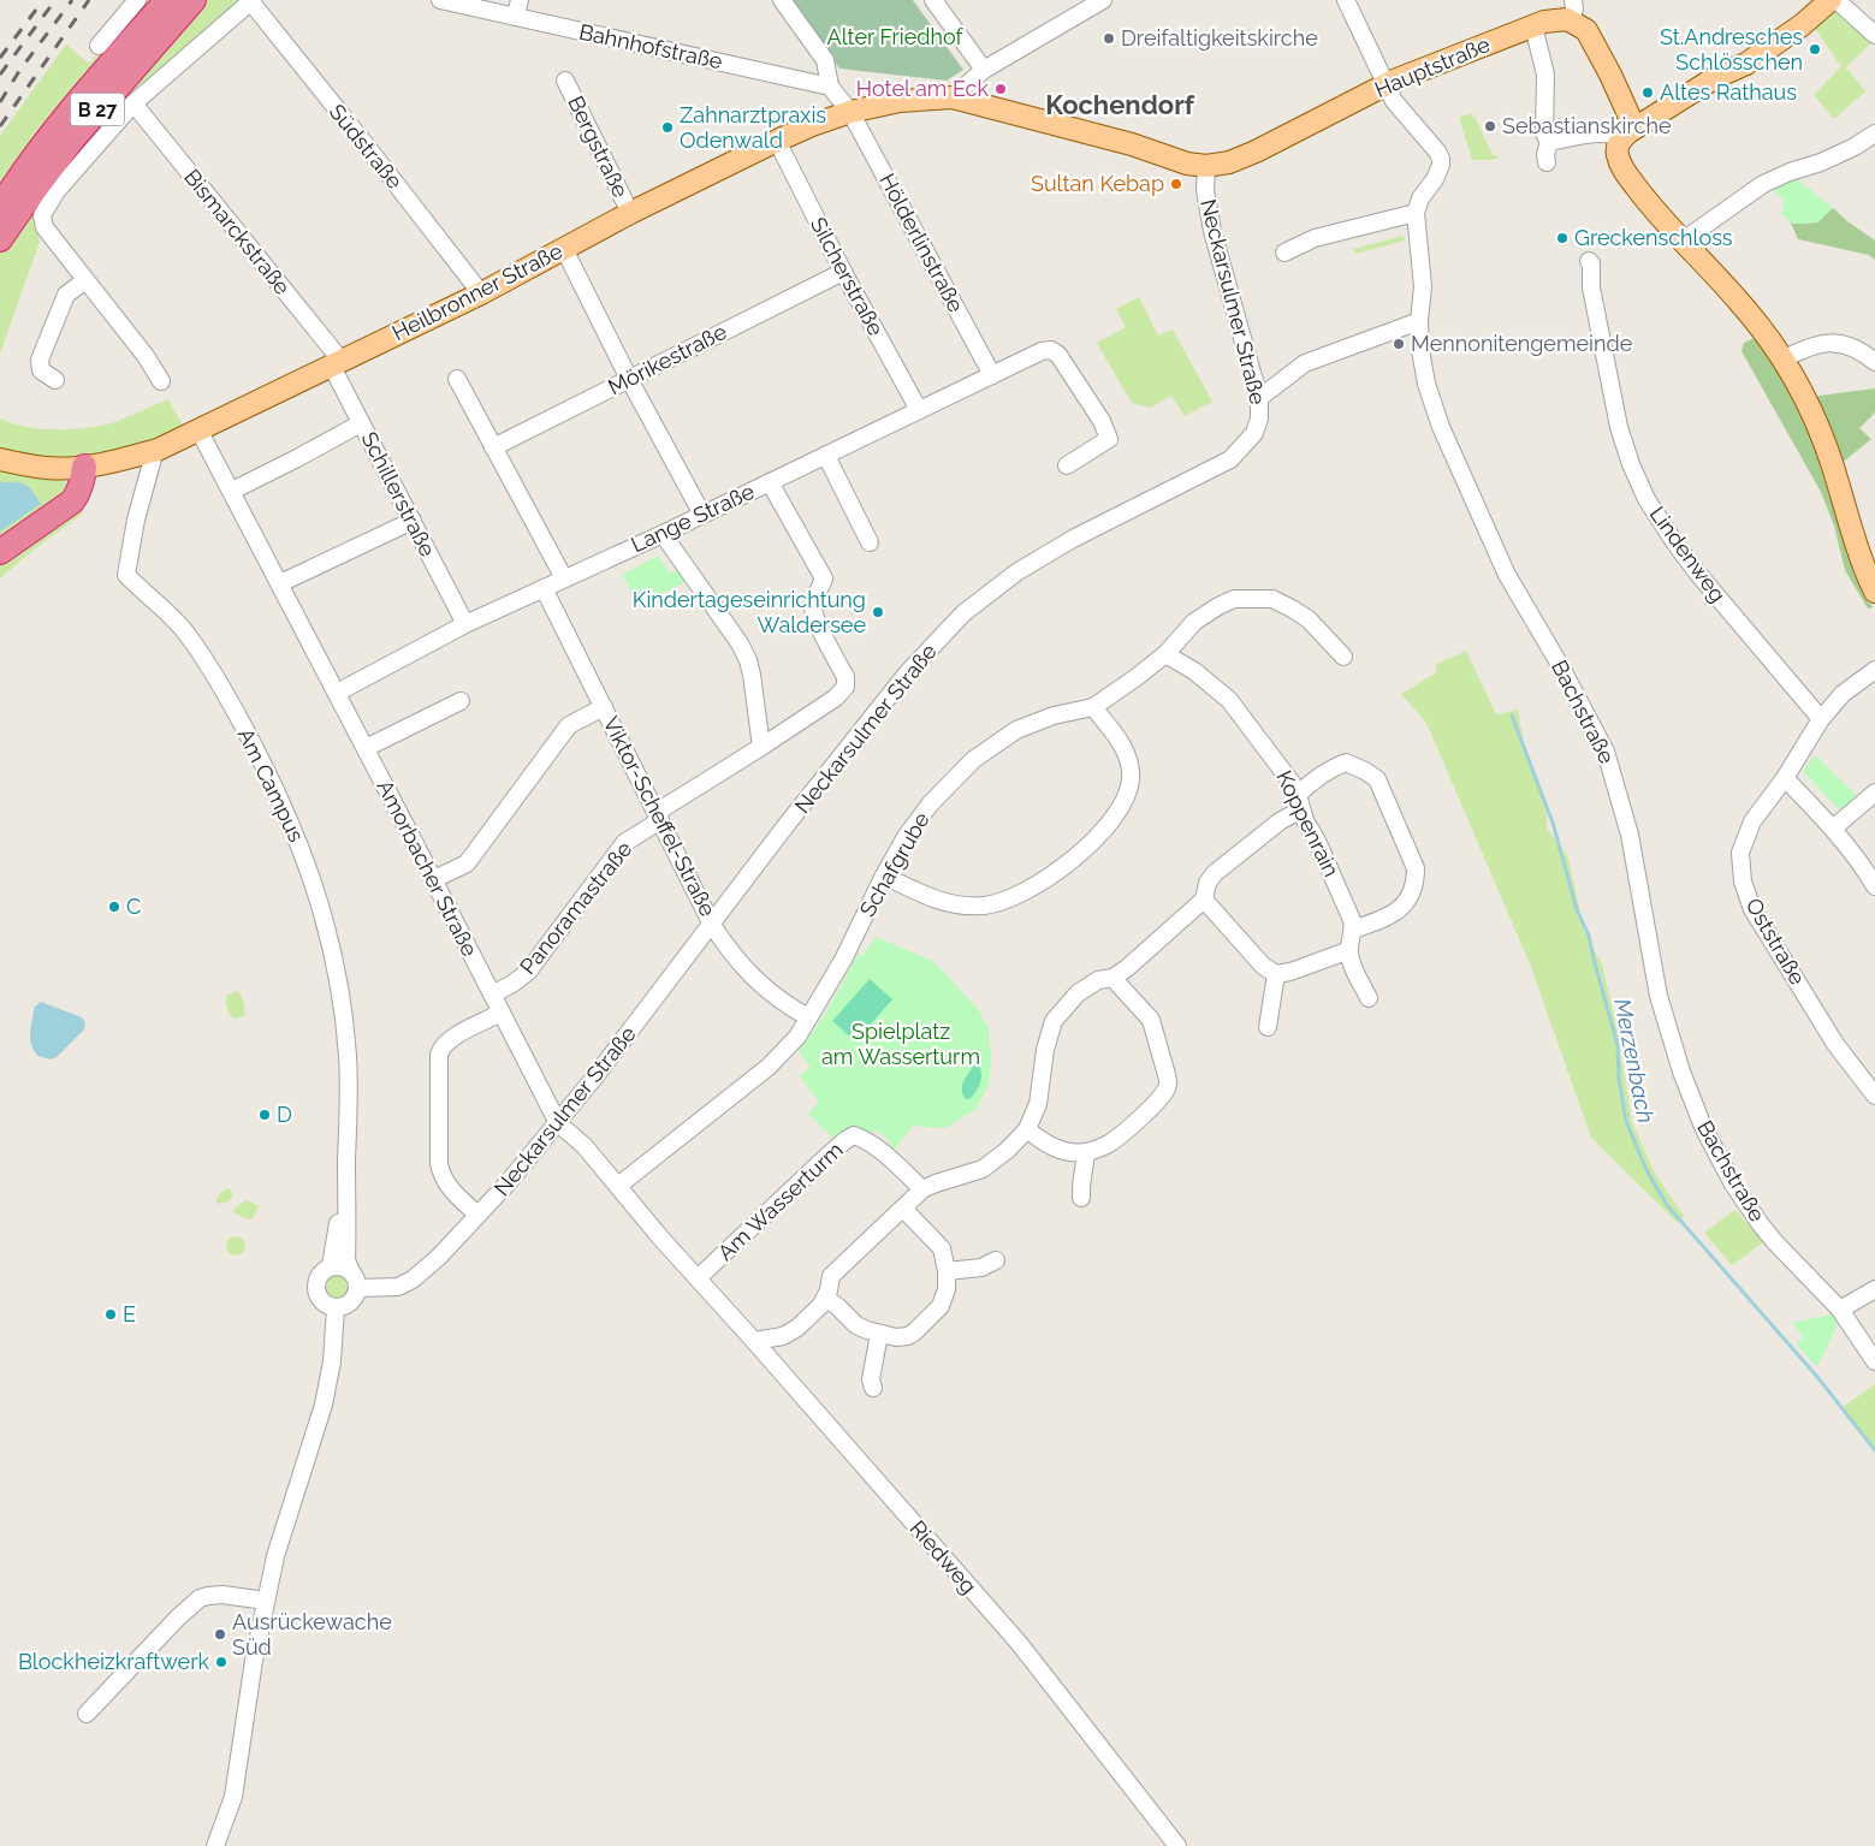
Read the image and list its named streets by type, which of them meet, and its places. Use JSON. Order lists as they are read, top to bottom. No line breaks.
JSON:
{"streets":{"highway":["B 27"],"main road":["Hauptstraße","Heilbronner Straße"],"street":["Bahnhofstraße","Südstraße","Bergstraße","Bismarckstraße","Hölderlinstraße","Silcherstraße","Neckarsulmer Straße","Mörikestraße","Schillerstraße","Lange Straße","Lindenweg","Bachstraße","Am Campus","Viktor-Scheffel-Straße","Koppenrain","Schafgrube","Amorbacher Straße","Panoramastraße","Oststraße","Am Wasserturm","Riedweg"]},"crossings":[["Hauptstraße","Heilbronner Straße"],["Hauptstraße","Neckarsulmer Straße"],["Südstraße","Heilbronner Straße"],["Bergstraße","Heilbronner Straße"],["Bismarckstraße","Heilbronner Straße"],["Bismarckstraße","Schillerstraße"],["Hölderlinstraße","Heilbronner Straße"],["Hölderlinstraße","Lange Straße"],["Silcherstraße","Heilbronner Straße"],["Silcherstraße","Mörikestraße"],["Silcherstraße","Lange Straße"],["Heilbronner Straße","Schillerstraße"],["Heilbronner Straße","Am Campus"],["Heilbronner Straße","Amorbacher Straße"],["Neckarsulmer Straße","Am Campus"],["Neckarsulmer Straße","Viktor-Scheffel-Straße"],["Neckarsulmer Straße","Amorbacher Straße"],["Schillerstraße","Lange Straße"],["Lange Straße","Viktor-Scheffel-Straße"],["Lange Straße","Amorbacher Straße"],["Lange Straße","Panoramastraße"],["Lindenweg","Oststraße"],["Viktor-Scheffel-Straße","Schafgrube"],["Viktor-Scheffel-Straße","Panoramastraße"],["Koppenrain","Schafgrube"],["Schafgrube","Amorbacher Straße"],["Amorbacher Straße","Panoramastraße"],["Amorbacher Straße","Am Wasserturm"],["Amorbacher Straße","Riedweg"],["Am Wasserturm","Riedweg"]],"districts":["Kochendorf"],"water":["Merzenbach"],"parks":["Alter Friedhof","Spielplatz am Wasserturm"],"places":["Dreifaltigkeitskirche","St.Andresches Schlösschen","Hotel am Eck","Altes Rathaus","Sebastianskirche","Zahnarztpraxis Odenwald","Sultan Kebap","Greckenschloss","Mennonitengemeinde","Kindertageseinrichtung Waldersee","C","D","E","Ausrückewache Süd","Blockheizkraftwerk"]}
